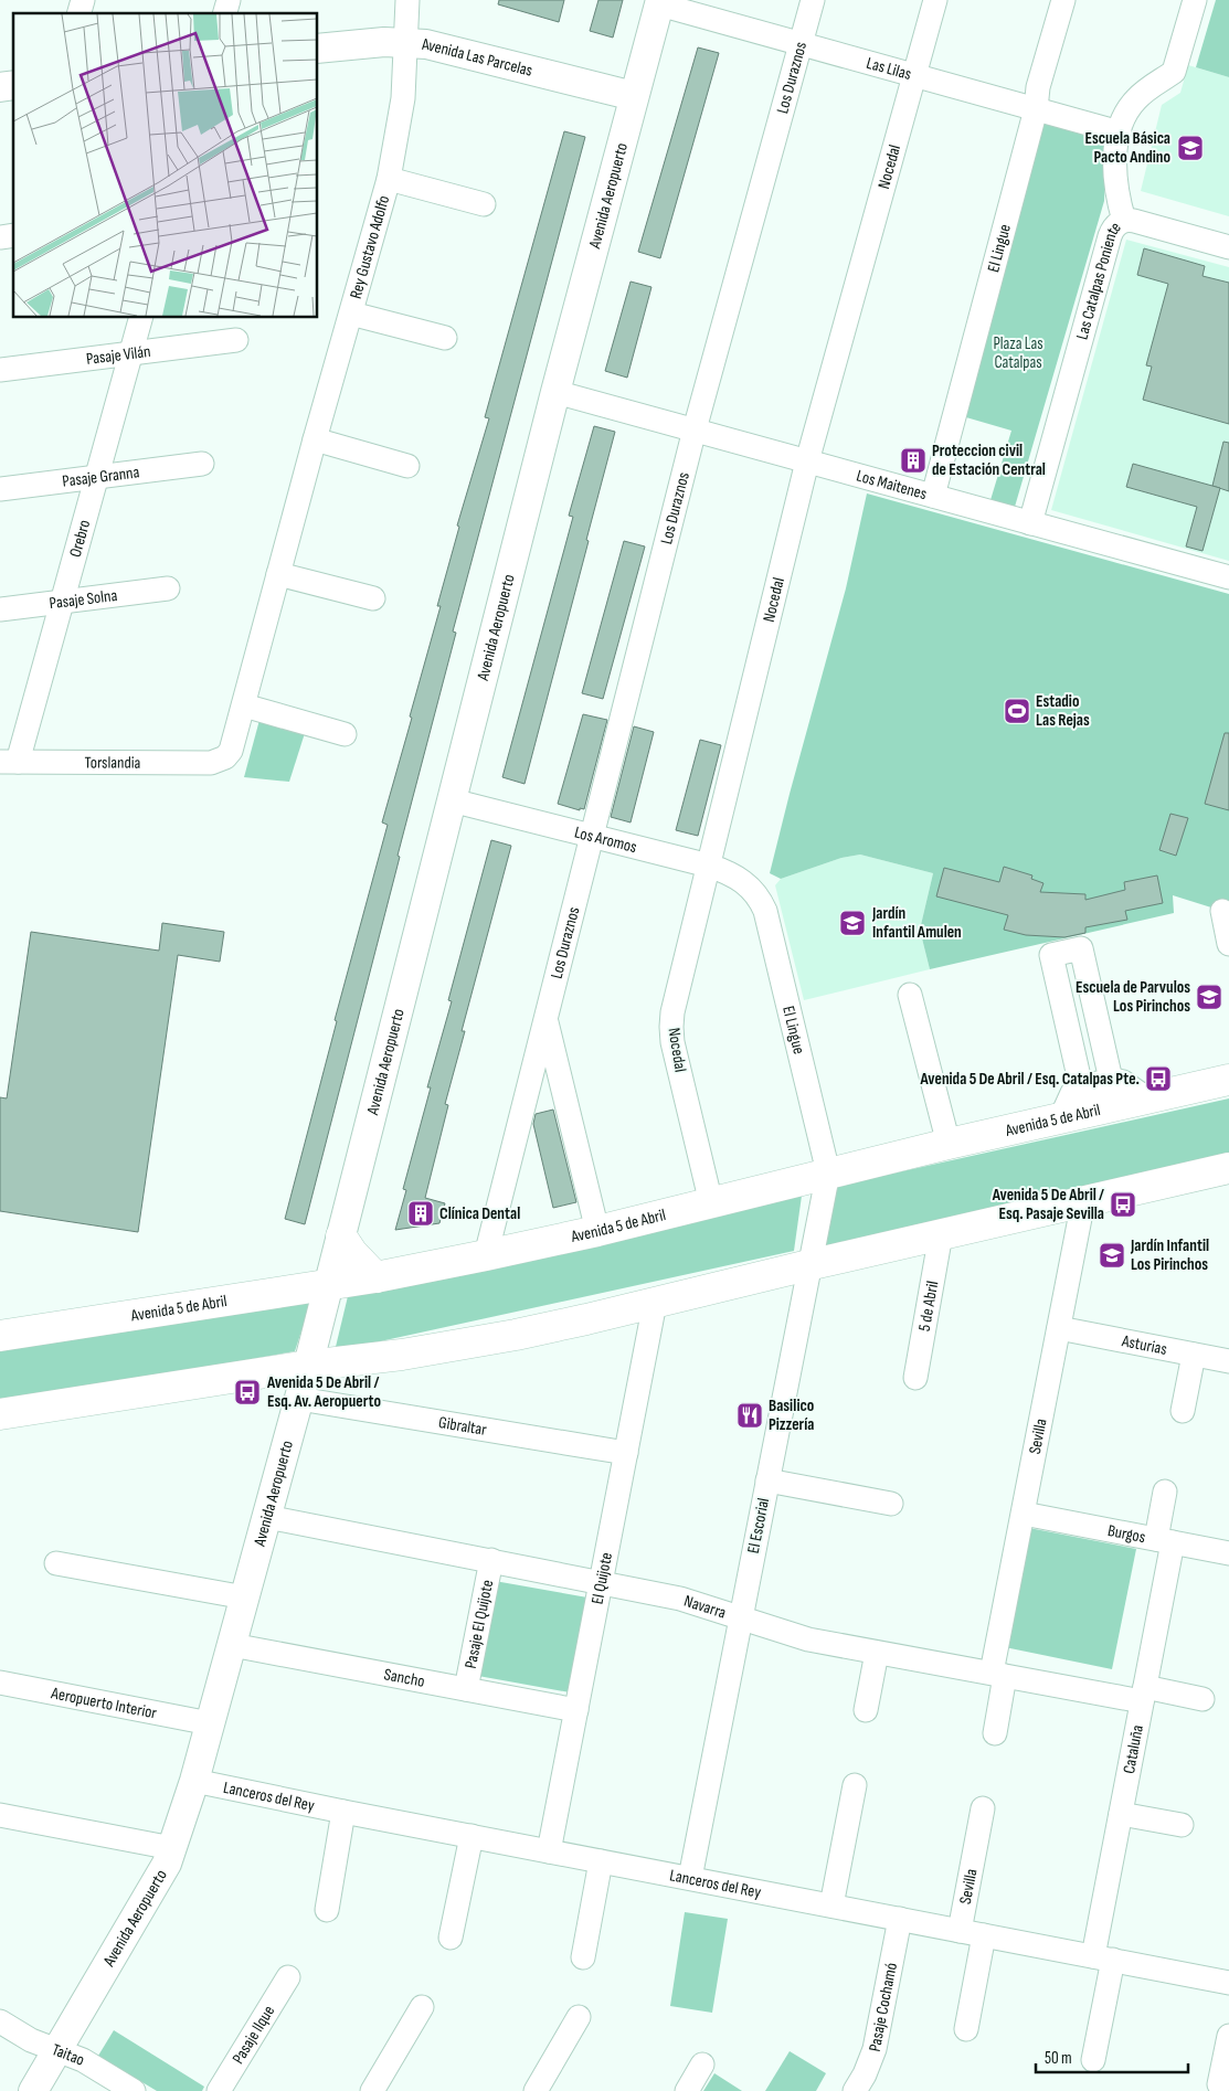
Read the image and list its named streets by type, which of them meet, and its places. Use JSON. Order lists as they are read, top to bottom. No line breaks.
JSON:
{"streets":{"main road":["Avenida 5 de Abril"],"street":["Avenida Las Parcelas","Las Lilas","Los Duraznos","Nocedal","Avenida Aeropuerto","Rey Gustavo Adolfo","El Lingue","Las Catalpas Poniente","Pasaje Vilán","Pasaje Granna","Los Maitenes","Orebro","Pasaje Solna","Torslandia","Los Aromos","5 de Abril","Asturias","Gibraltar","Sevilla","El Escorial","Burgos","El Quijote","Navarra","Pasaje El Quijote","Sancho","Aeropuerto Interior","Cataluña","Lanceros del Rey","Pasaje Cochamó","Pasaje Ilque","Taitao"]},"crossings":[["Avenida Las Parcelas","Avenida Aeropuerto"],["Avenida Las Parcelas","Rey Gustavo Adolfo"],["Las Lilas","Los Duraznos"],["Las Lilas","Nocedal"],["Las Lilas","Avenida Aeropuerto"],["Las Lilas","El Lingue"],["Las Lilas","Las Catalpas Poniente"],["Los Duraznos","Los Maitenes"],["Los Duraznos","Los Aromos"],["Los Duraznos","Avenida 5 de Abril"],["Nocedal","Los Maitenes"],["Nocedal","Los Aromos"],["Nocedal","Avenida 5 de Abril"],["Avenida Aeropuerto","Los Maitenes"],["Avenida Aeropuerto","Los Aromos"],["Avenida Aeropuerto","Avenida 5 de Abril"],["Avenida Aeropuerto","Gibraltar"],["Avenida Aeropuerto","Navarra"],["Avenida Aeropuerto","Sancho"],["Avenida Aeropuerto","Aeropuerto Interior"],["Avenida Aeropuerto","Lanceros del Rey"],["Avenida Aeropuerto","Taitao"],["Rey Gustavo Adolfo","Torslandia"],["El Lingue","Los Maitenes"],["El Lingue","Los Aromos"],["El Lingue","Avenida 5 de Abril"],["El Lingue","El Escorial"],["Las Catalpas Poniente","Los Maitenes"],["Pasaje Vilán","Orebro"],["Pasaje Granna","Orebro"],["Orebro","Pasaje Solna"],["Orebro","Torslandia"],["Avenida 5 de Abril","El Escorial"],["Asturias","Sevilla"],["Gibraltar","El Quijote"],["Sevilla","Burgos"],["Sevilla","Navarra"],["Sevilla","Lanceros del Rey"],["El Escorial","Navarra"],["El Escorial","Lanceros del Rey"],["Burgos","Cataluña"],["El Quijote","Navarra"],["El Quijote","Sancho"],["El Quijote","Lanceros del Rey"],["Navarra","Pasaje El Quijote"],["Navarra","Cataluña"],["Pasaje El Quijote","Sancho"],["Cataluña","Lanceros del Rey"],["Lanceros del Rey","Pasaje Cochamó"]],"parks":["Plaza Las Catalpas"],"places":{"school or university":["Escuela Básica Pacto Andino","Jardín Infantil Amulen","Escuela de Parvulos Los Pirinchos","Jardín Infantil Los Pirinchos"],"building":["Proteccion civil de Estación Central","Clínica Dental"],"sports":["Estadio Las Rejas"],"bus stop":["Avenida 5 De Abril / Esq. Catalpas Pte.","Avenida 5 De Abril / Esq. Pasaje Sevilla","Avenida 5 De Abril / Esq. Av. Aeropuerto"],"restaurant":["Basilico Pizzería"]},"scale_bar":"50 m"}
